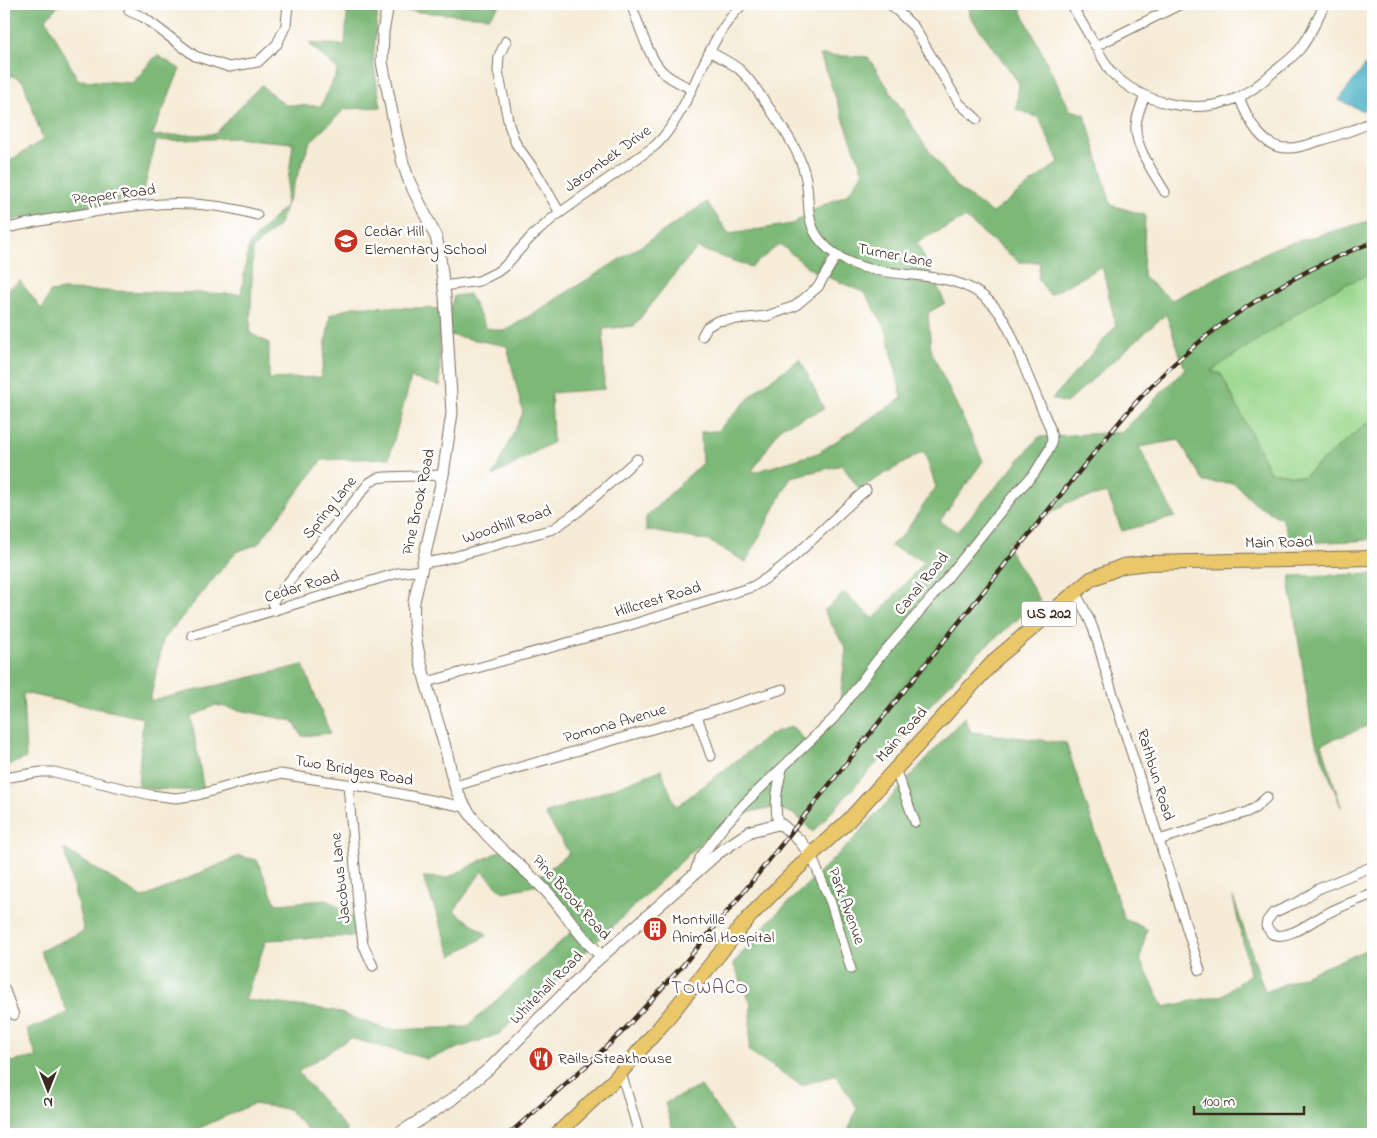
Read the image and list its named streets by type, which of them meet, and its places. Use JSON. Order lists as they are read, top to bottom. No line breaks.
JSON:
{"streets":{"main road":["Main Road","US 202"],"street":["Jarombek Drive","Pepper Road","Turner Lane","Pine Brook Road","Spring Lane","Woodhill Road","Canal Road","Cedar Road","Hillcrest Road","Pomona Avenue","Two Bridges Road","Rathbun Road","Jacobus Lane","Park Avenue","Whitehall Road"]},"crossings":[["Jarombek Drive","Turner Lane"],["Jarombek Drive","Pine Brook Road"],["Turner Lane","Canal Road"],["Pine Brook Road","Spring Lane"],["Pine Brook Road","Woodhill Road"],["Pine Brook Road","Cedar Road"],["Pine Brook Road","Hillcrest Road"],["Pine Brook Road","Pomona Avenue"],["Pine Brook Road","Two Bridges Road"],["Pine Brook Road","Whitehall Road"],["Spring Lane","Cedar Road"],["Woodhill Road","Cedar Road"],["Main Road","Rathbun Road"],["Main Road","Park Avenue"],["Canal Road","Whitehall Road"],["Two Bridges Road","Jacobus Lane"]],"districts":["TOWACO"],"places":{"school or university":["Cedar Hill Elementary School"],"building":["Montville Animal Hospital"],"restaurant":["Rails Steakhouse"]},"scale_bar":"100 m","north":"bottom"}
